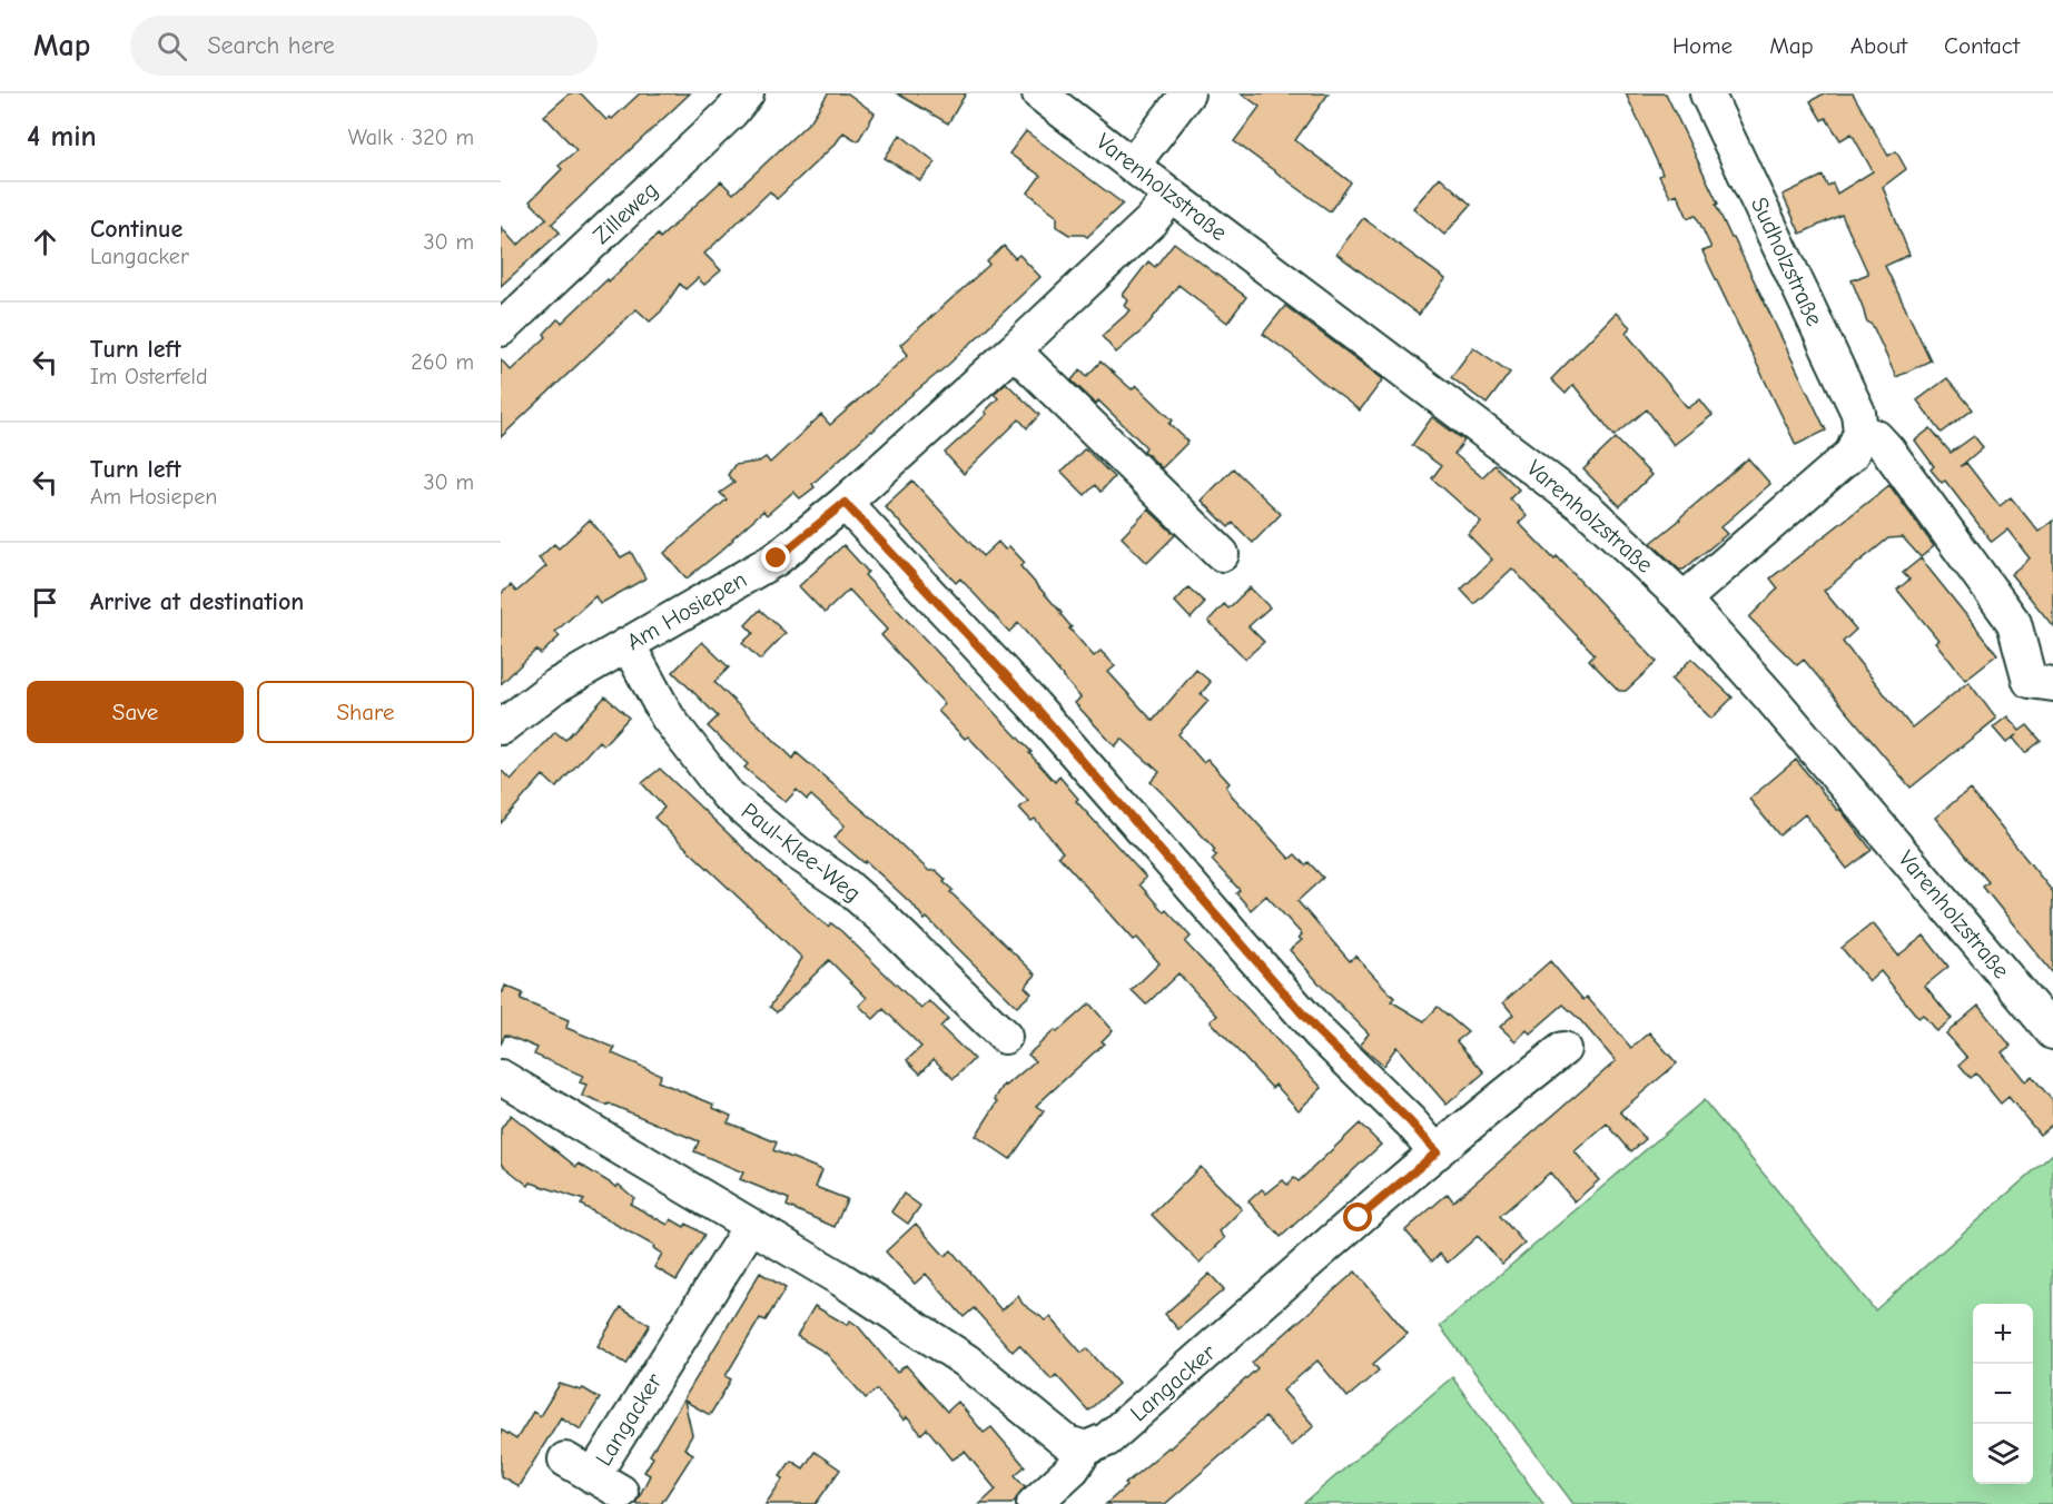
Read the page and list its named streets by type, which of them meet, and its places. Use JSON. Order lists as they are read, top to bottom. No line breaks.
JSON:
{"streets":{"street":["Varenholzstraße","Zilleweg","Sudholzstraße","Am Hosiepen","Paul-Klee-Weg","Langacker"]},"crossings":[["Varenholzstraße","Am Hosiepen"],["Am Hosiepen","Paul-Klee-Weg"]],"page":{"header":"Map","search":"Search here","nav":["Home","Map","About","Contact"],"heading":["4 min","Walk · 320 m"],"list":[["Continue","Langacker","30 m"],["Turn left","Im Osterfeld","260 m"],["Turn left","Am Hosiepen","30 m"],"Arrive at destination"],"buttons":["Save","Share"],"map_buttons":["+","−"]}}
